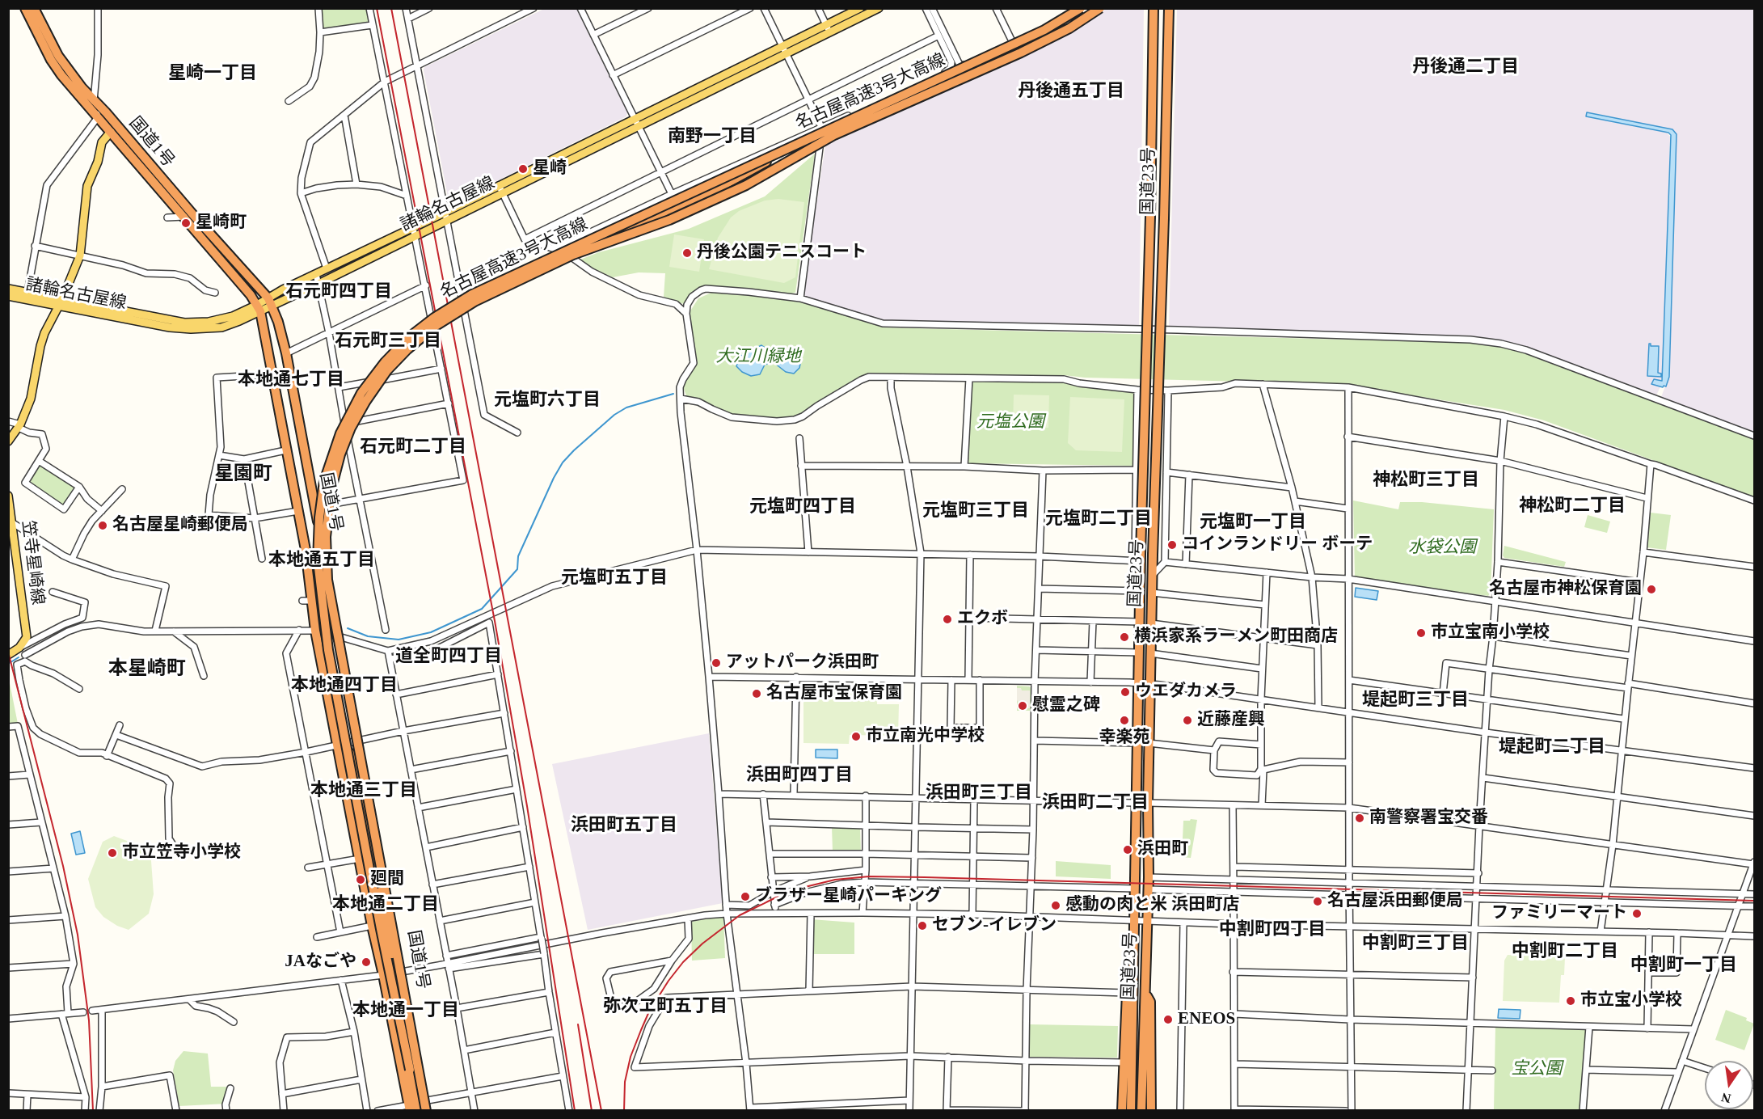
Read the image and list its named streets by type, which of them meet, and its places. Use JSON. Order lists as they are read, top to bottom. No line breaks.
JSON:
{"streets":{"highway":["名古屋高速3号大高線","国道1号","国道23号"],"main road":["諸輪名古屋線","笠寺星崎線"]},"crossings":[["国道1号","諸輪名古屋線"]],"districts":["丹後通二丁目","星崎一丁目","丹後通五丁目","南野一丁目","石元町四丁目","石元町三丁目","本地通七丁目","元塩町六丁目","石元町二丁目","星園町","神松町三丁目","神松町二丁目","元塩町四丁目","元塩町三丁目","元塩町二丁目","元塩町一丁目","本地通五丁目","元塩町五丁目","道全町四丁目","本星崎町","本地通四丁目","堤起町三丁目","堤起町二丁目","浜田町四丁目","本地通三丁目","浜田町三丁目","浜田町二丁目","浜田町五丁目","本地通二丁目","中割町四丁目","中割町三丁目","中割町二丁目","中割町一丁目","弥次ヱ町五丁目","本地通一丁目"],"parks":["大江川緑地","元塩公園","水袋公園","宝公園"],"places":["星崎","星崎町","丹後公園テニスコート","名古屋星崎郵便局","コインランドリー ボーテ","名古屋市神松保育園","エクボ","市立宝南小学校","横浜家系ラーメン町田商店","アットパーク浜田町","ウエダカメラ","名古屋市宝保育園","慰霊之碑","幸楽苑","近藤産興","市立南光中学校","南警察署宝交番","浜田町","市立笠寺小学校","廻間","ブラザー星崎パーキング","名古屋浜田郵便局","感動の肉と米 浜田町店","ファミリーマート","セブン-イレブン","JAなごや","市立宝小学校","ENEOS"],"north":"bottom"}
